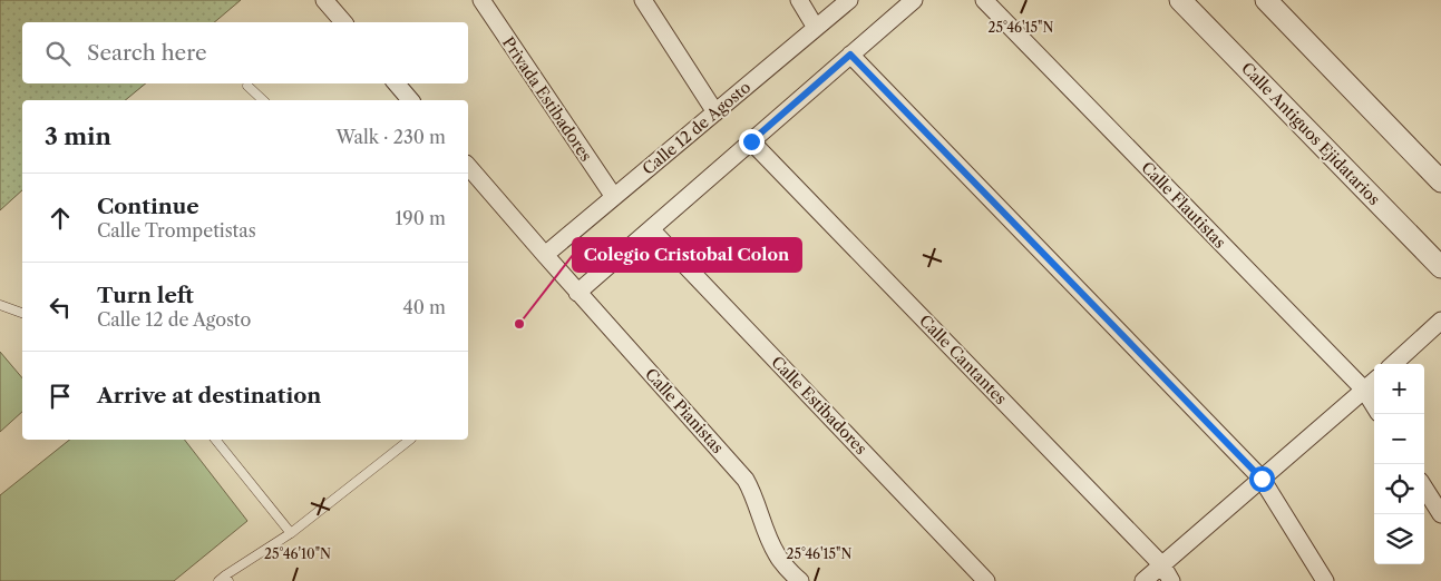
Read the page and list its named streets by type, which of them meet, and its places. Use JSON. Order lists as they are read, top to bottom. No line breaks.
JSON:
{"streets":{"street":["Privada Estibadores","Calle 12 de Agosto","Calle Antiguos Ejidatarios","Calle Flautistas","Calle Cantantes","Calle Estibadores","Calle Pianistas"]},"crossings":[["Privada Estibadores","Calle 12 de Agosto"],["Calle 12 de Agosto","Calle Pianistas"]],"places":["Colegio Cristobal Colon"],"page":{"search":"Search here","heading":["3 min","Walk · 230 m"],"list":[["Continue","Calle Trompetistas","190 m"],["Turn left","Calle 12 de Agosto","40 m"],"Arrive at destination"],"map_buttons":["+","−"]},"coordinates":["25°46'15\"N","25°46'10\"N"]}
